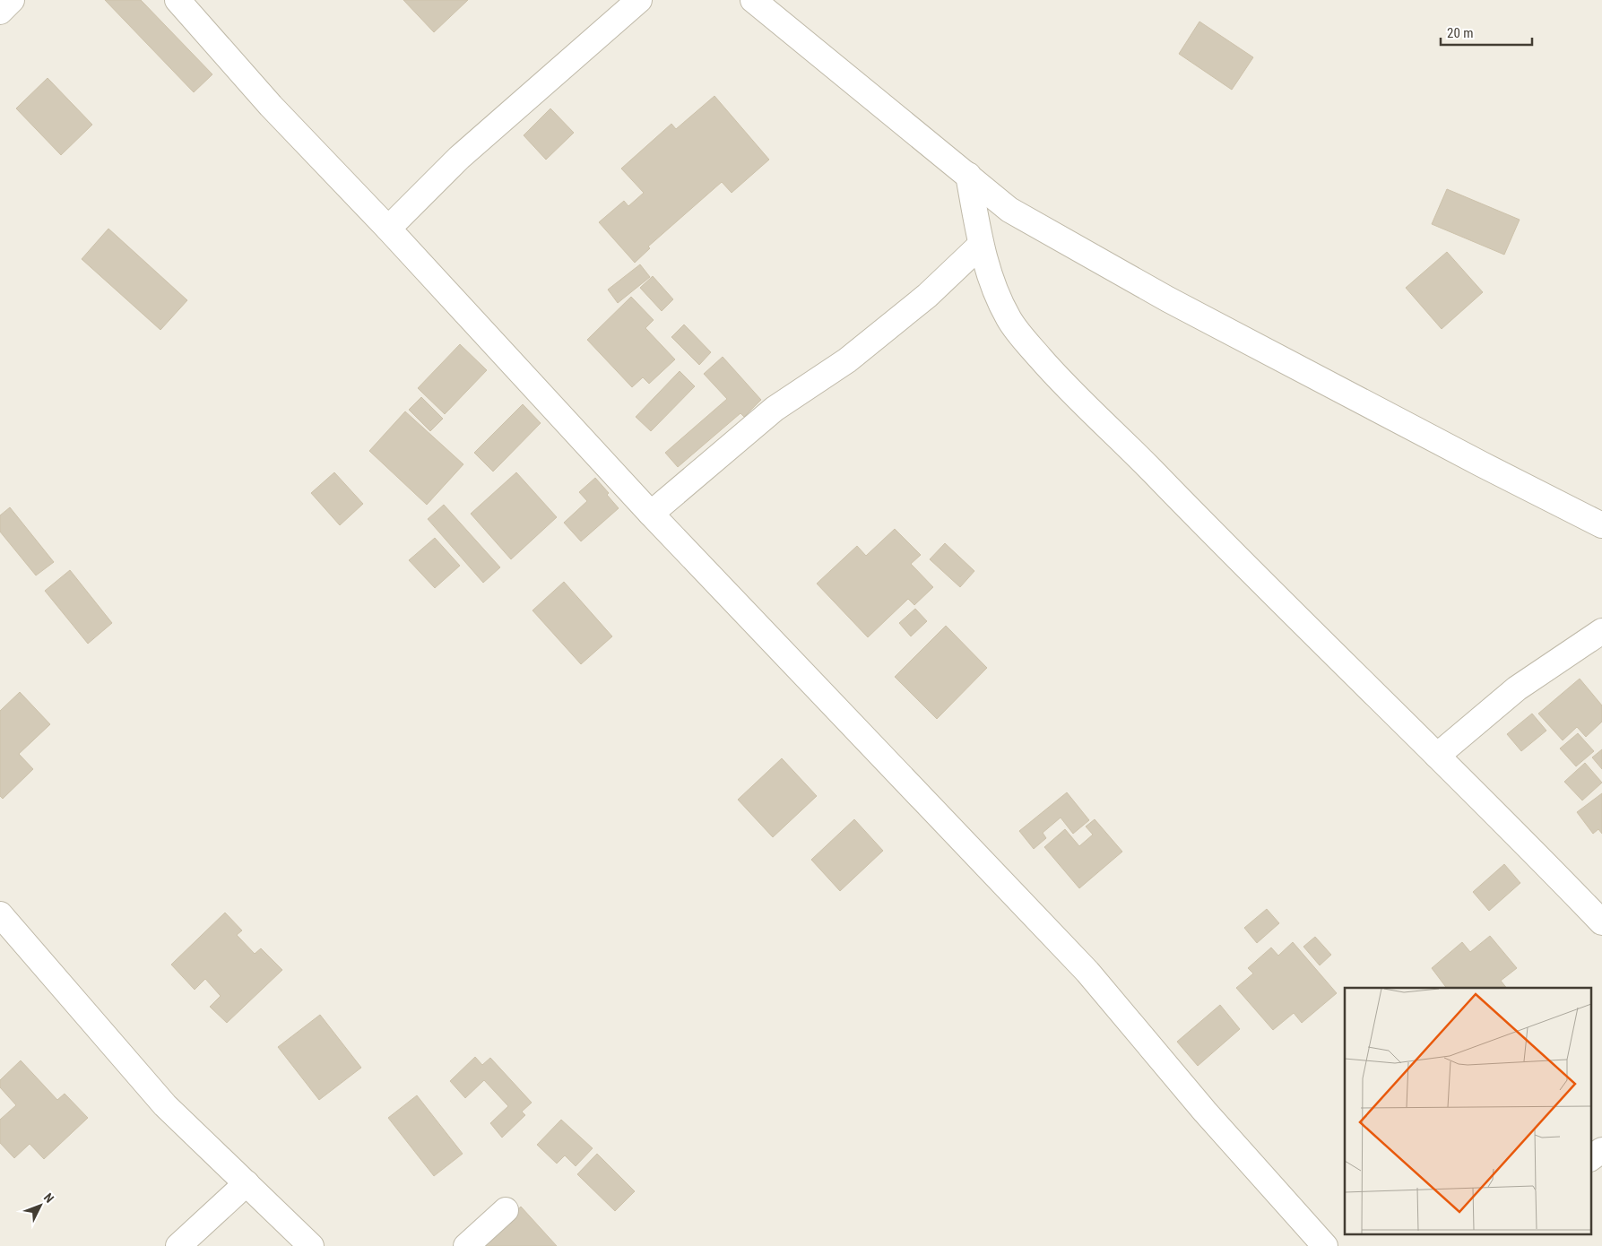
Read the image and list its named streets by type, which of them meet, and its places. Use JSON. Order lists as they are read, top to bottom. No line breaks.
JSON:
{"scale_bar":"20 m","north":"top right"}
